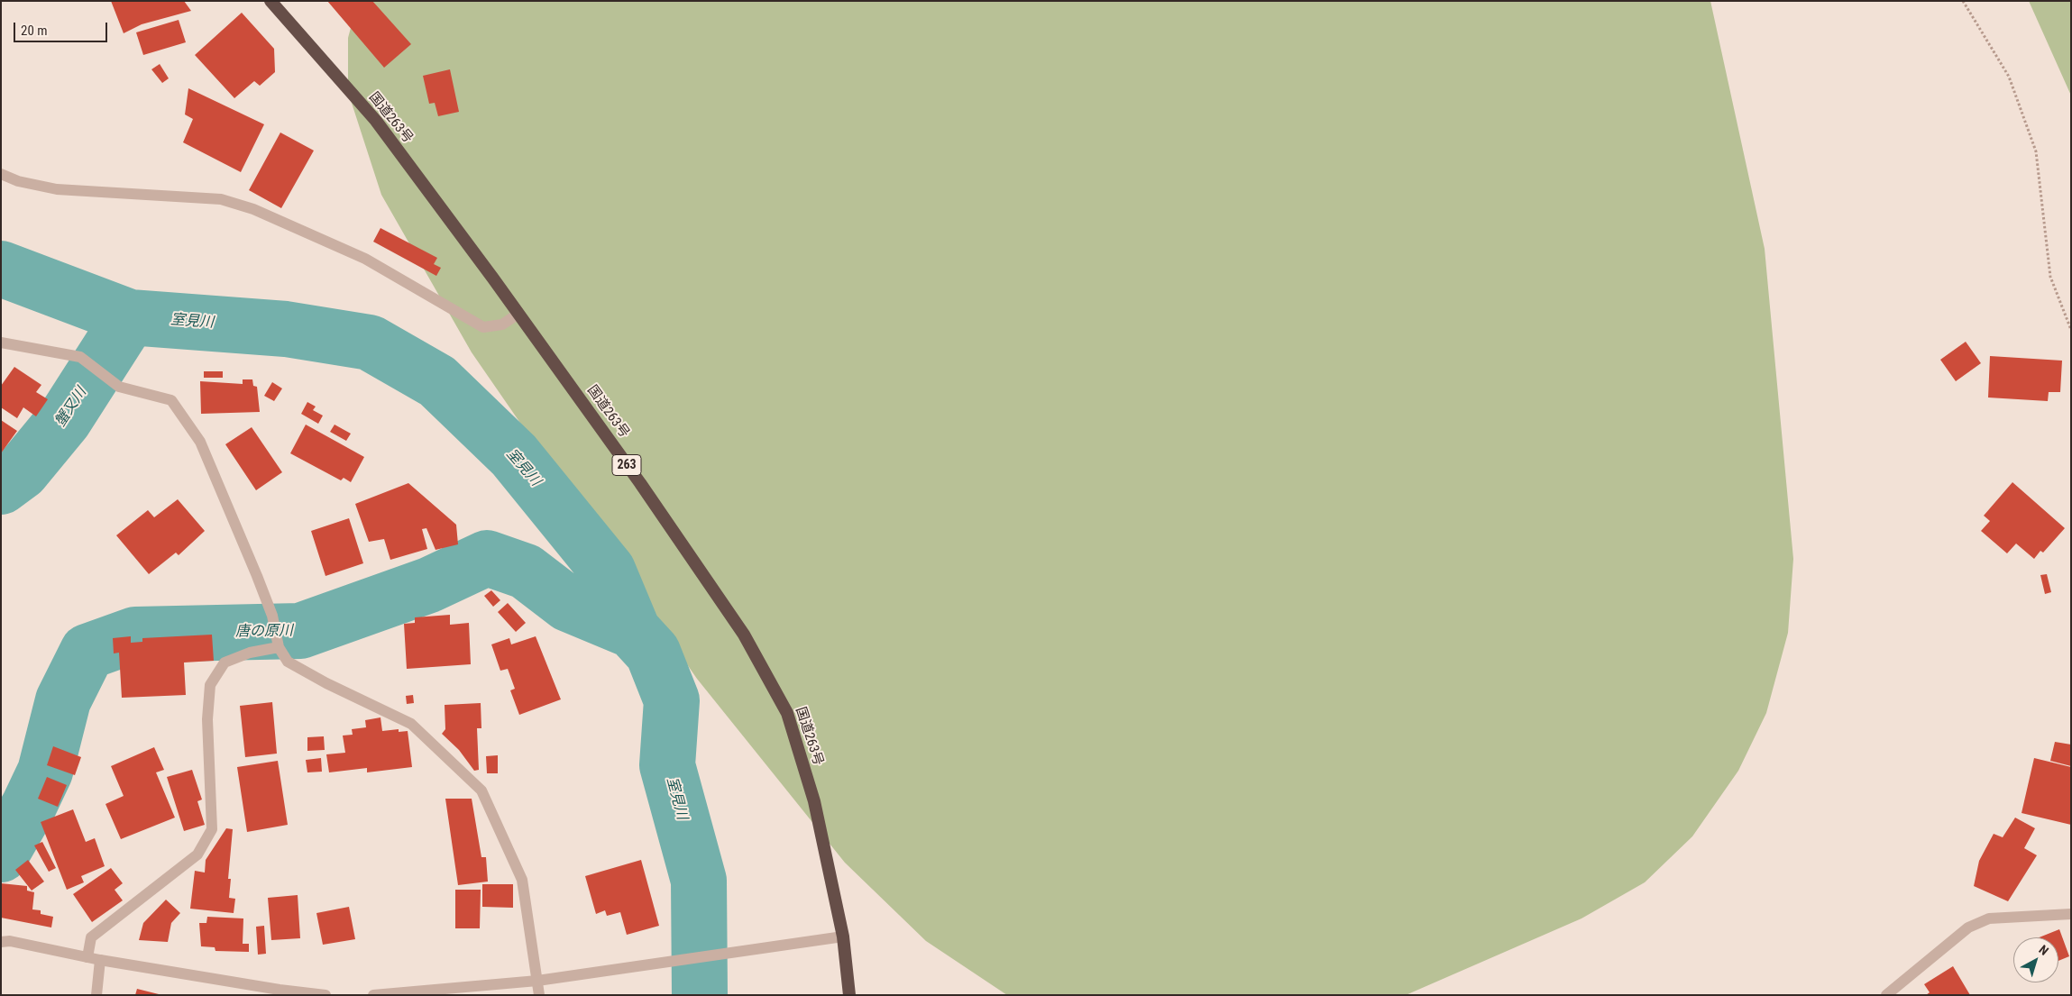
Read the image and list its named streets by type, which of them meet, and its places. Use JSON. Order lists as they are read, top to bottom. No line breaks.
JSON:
{"streets":{"highway":["国道263号","263"]},"water":["室見川","蟹又川","唐の原川"],"scale_bar":"20 m","north":"top right"}
